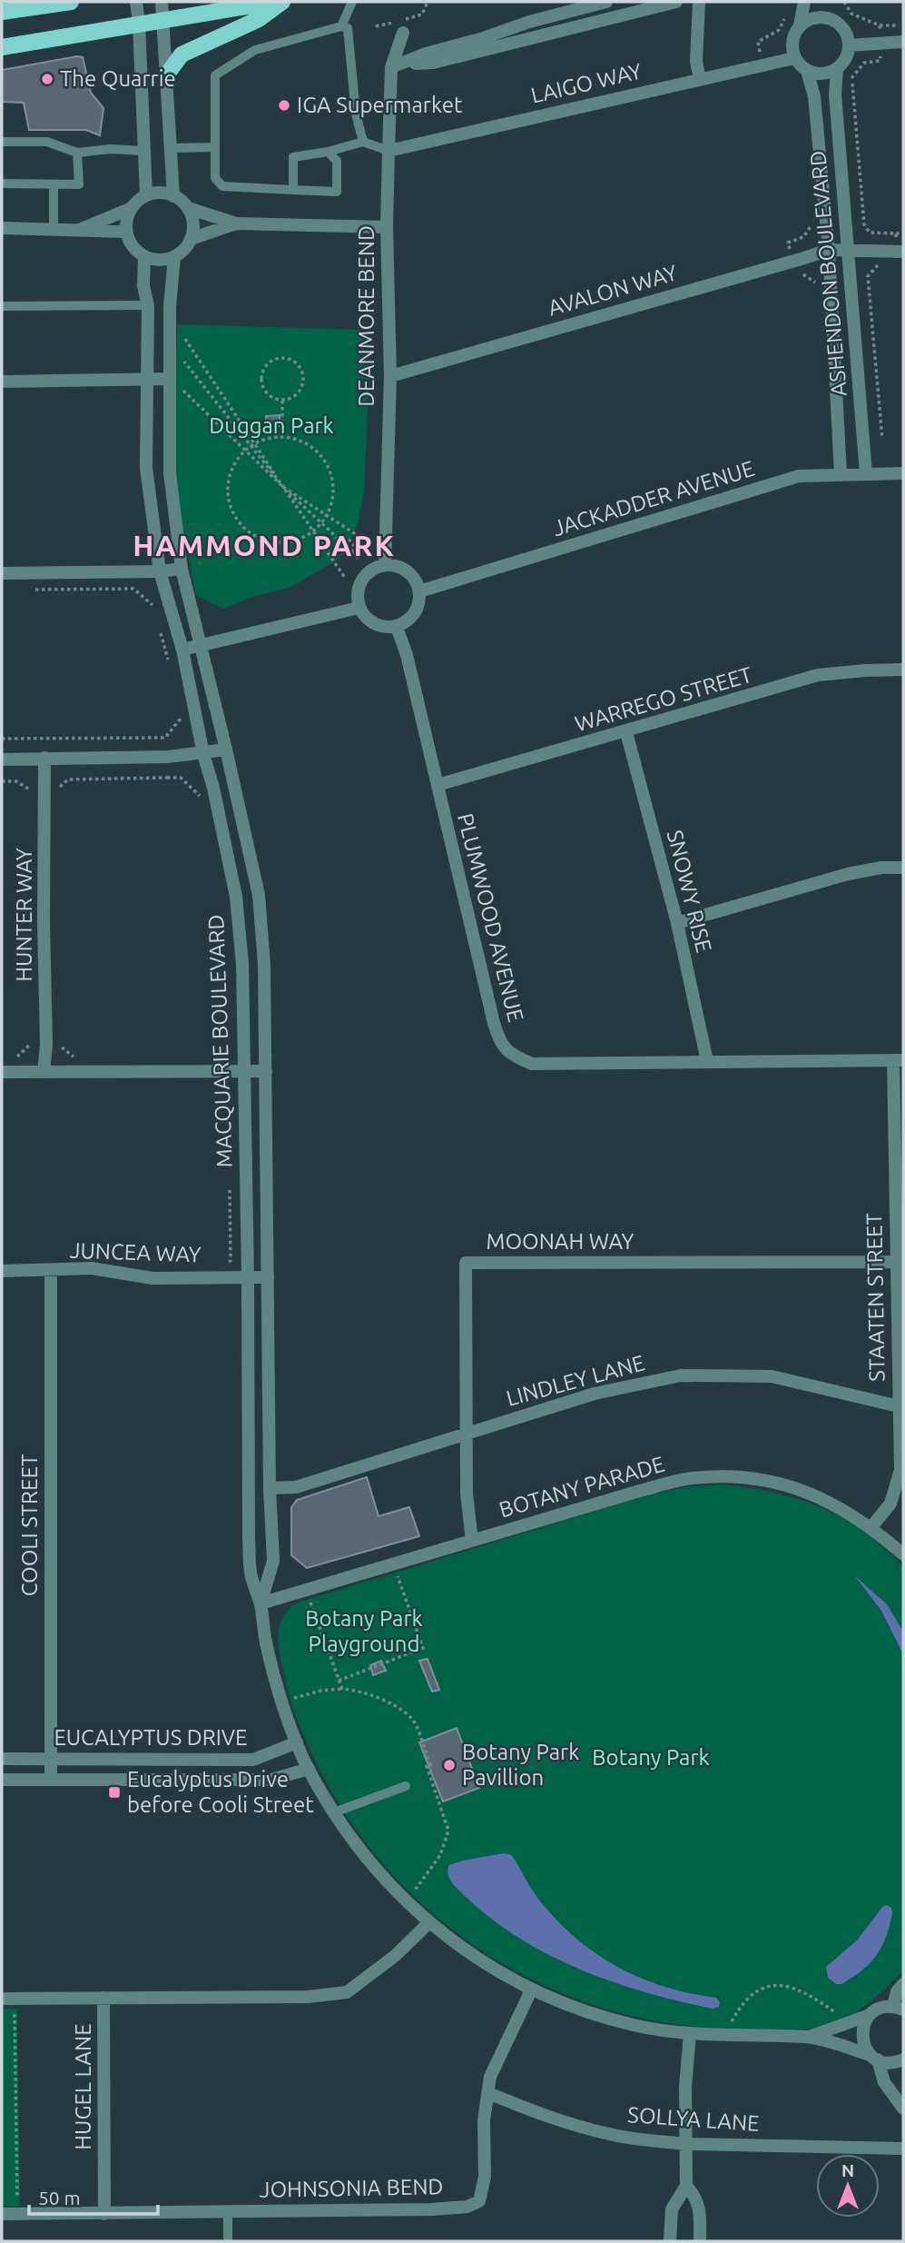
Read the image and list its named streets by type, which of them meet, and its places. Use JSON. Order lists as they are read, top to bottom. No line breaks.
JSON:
{"streets":{"street":["LAIGO WAY","ASHENDON BOULEVARD","AVALON WAY","DEANMORE BEND","JACKADDER AVENUE","WARREGO STREET","SNOWY RISE","HUNTER WAY","PLUMWOOD AVENUE","MACQUARIE BOULEVARD","MOONAH WAY","JUNCEA WAY","STAATEN STREET","LINDLEY LANE","BOTANY PARADE","COOLI STREET","EUCALYPTUS DRIVE","HUGEL LANE","SOLLYA LANE","JOHNSONIA BEND"]},"crossings":[["LAIGO WAY","ASHENDON BOULEVARD"],["LAIGO WAY","DEANMORE BEND"],["ASHENDON BOULEVARD","AVALON WAY"],["ASHENDON BOULEVARD","JACKADDER AVENUE"],["AVALON WAY","DEANMORE BEND"],["DEANMORE BEND","JACKADDER AVENUE"],["DEANMORE BEND","PLUMWOOD AVENUE"],["JACKADDER AVENUE","PLUMWOOD AVENUE"],["WARREGO STREET","SNOWY RISE"],["WARREGO STREET","PLUMWOOD AVENUE"],["SNOWY RISE","PLUMWOOD AVENUE"],["PLUMWOOD AVENUE","STAATEN STREET"],["MACQUARIE BOULEVARD","JUNCEA WAY"],["MACQUARIE BOULEVARD","LINDLEY LANE"],["MACQUARIE BOULEVARD","BOTANY PARADE"],["MACQUARIE BOULEVARD","EUCALYPTUS DRIVE"],["MACQUARIE BOULEVARD","JOHNSONIA BEND"],["MOONAH WAY","STAATEN STREET"],["MOONAH WAY","LINDLEY LANE"],["MOONAH WAY","BOTANY PARADE"],["JUNCEA WAY","COOLI STREET"],["STAATEN STREET","LINDLEY LANE"],["STAATEN STREET","BOTANY PARADE"],["COOLI STREET","EUCALYPTUS DRIVE"],["HUGEL LANE","JOHNSONIA BEND"],["SOLLYA LANE","JOHNSONIA BEND"]],"districts":["HAMMOND PARK"],"parks":["Duggan Park","Botany Park Playground","Botany Park"],"places":{"other":["The Quarrie","IGA Supermarket","Botany Park Pavillion"],"transit":["Eucalyptus Drive before Cooli Street"]},"scale_bar":"50 m","north":"top"}
